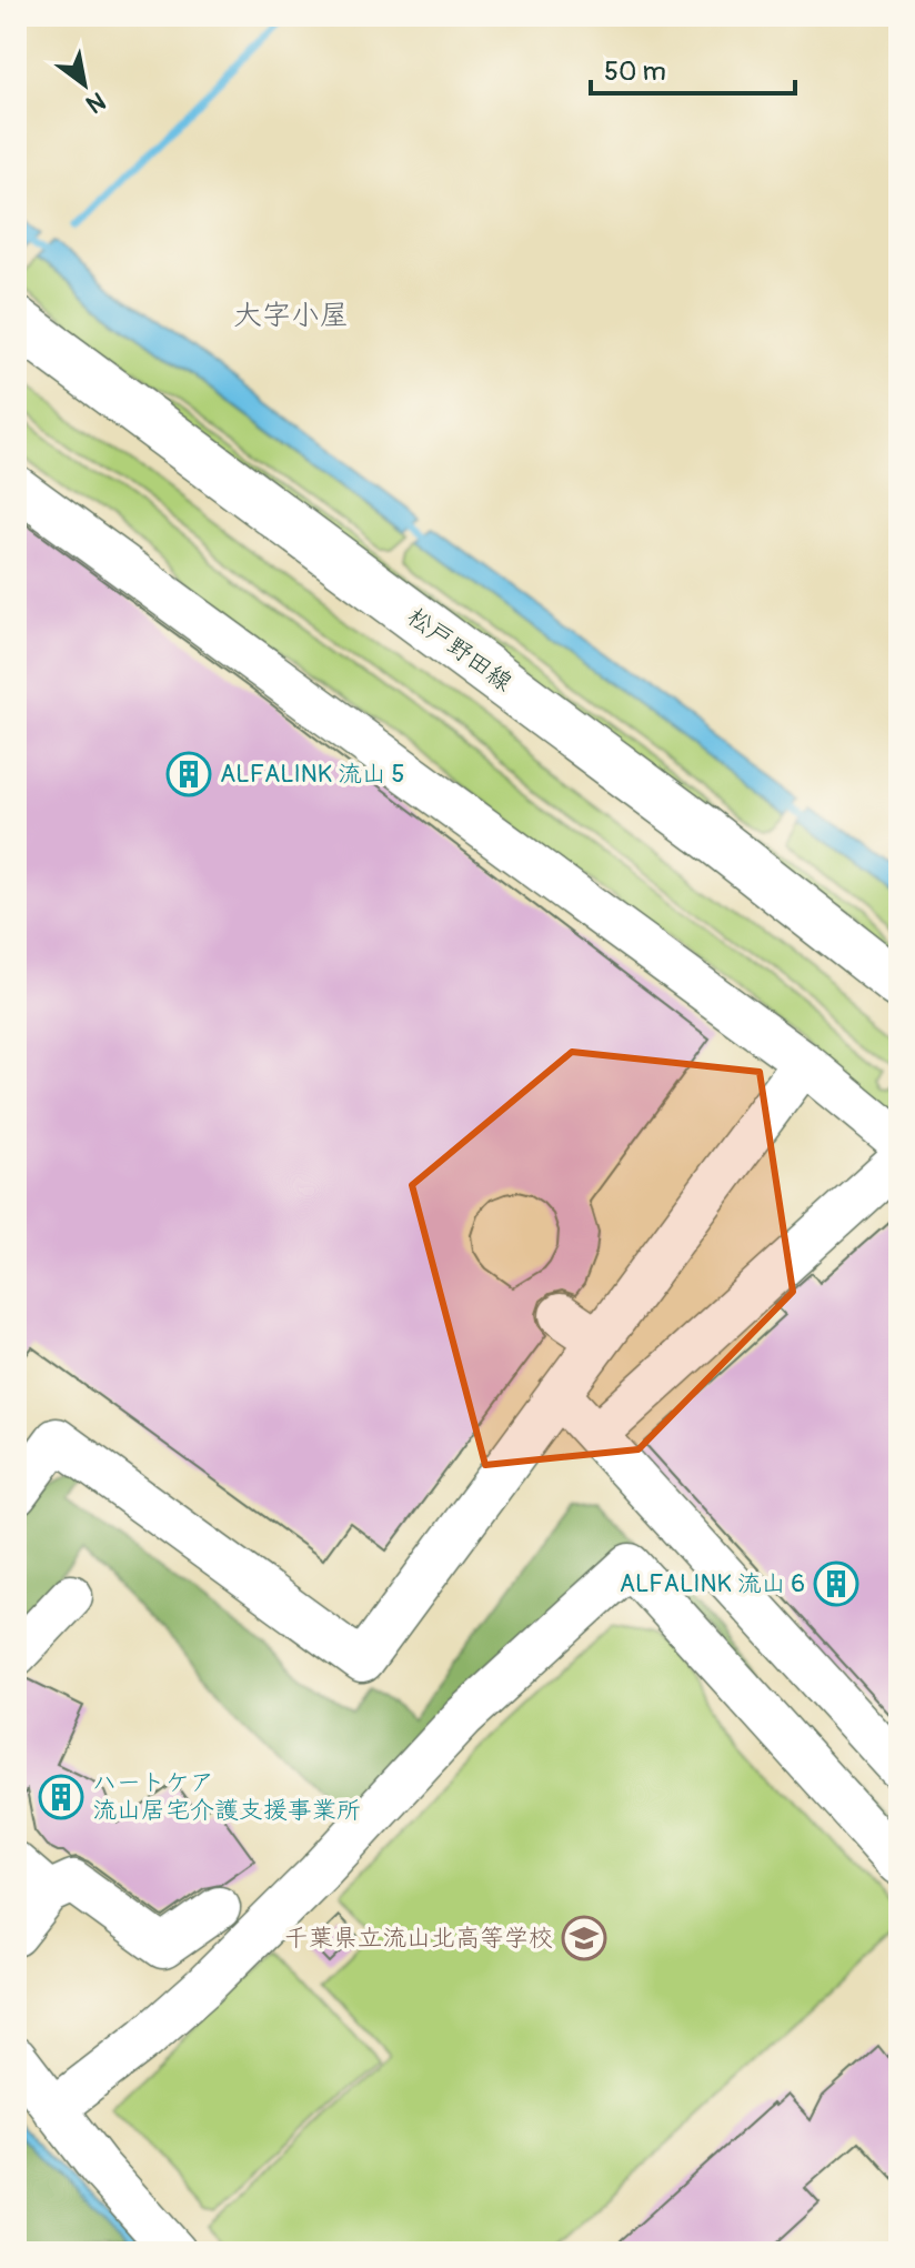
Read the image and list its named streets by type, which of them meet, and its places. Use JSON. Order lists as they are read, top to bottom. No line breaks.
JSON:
{"streets":{"main road":["松戸野田線"]},"districts":["大字小屋"],"places":{"building":["ALFALINK 流山 5","ALFALINK 流山 6","ハートケア 流山居宅介護支援事業所"],"school or university":["千葉県立流山北高等学校"]},"scale_bar":"50 m","north":"bottom right"}
